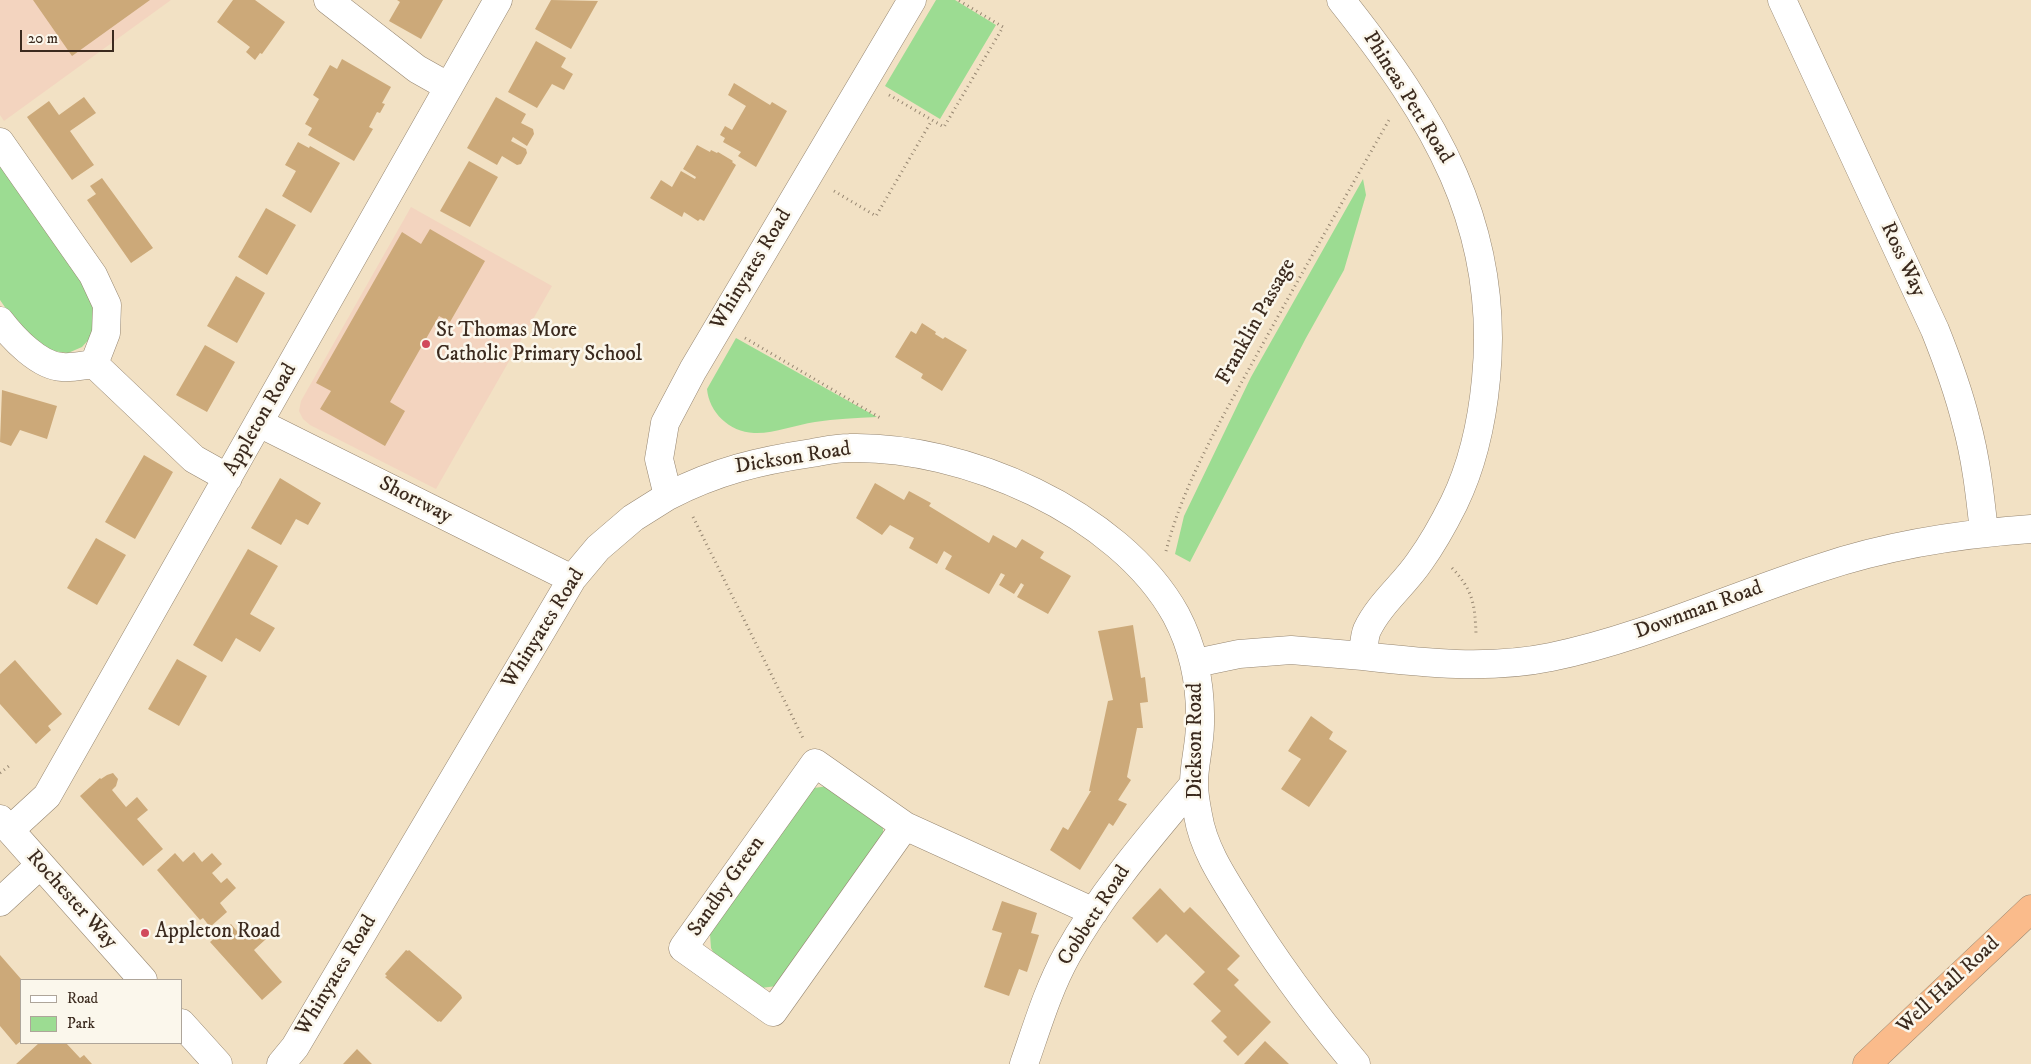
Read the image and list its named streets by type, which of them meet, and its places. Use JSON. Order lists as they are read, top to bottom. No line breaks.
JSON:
{"streets":{"highway":["Well Hall Road"],"street":["Phineas Pett Road","Ross Way","Whinyates Road","Appleton Road","Dickson Road","Shortway","Downman Road","Sandby Green","Rochester Way","Cobbett Road"],"path":["Franklin Passage"]},"crossings":[["Phineas Pett Road","Franklin Passage"],["Phineas Pett Road","Downman Road"],["Ross Way","Downman Road"],["Whinyates Road","Dickson Road"],["Whinyates Road","Shortway"],["Franklin Passage","Dickson Road"],["Appleton Road","Shortway"],["Appleton Road","Rochester Way"],["Dickson Road","Cobbett Road"]],"places":["St Thomas More Catholic Primary School","Appleton Road"],"legend":["Road","Park"],"scale_bar":"20 m"}
